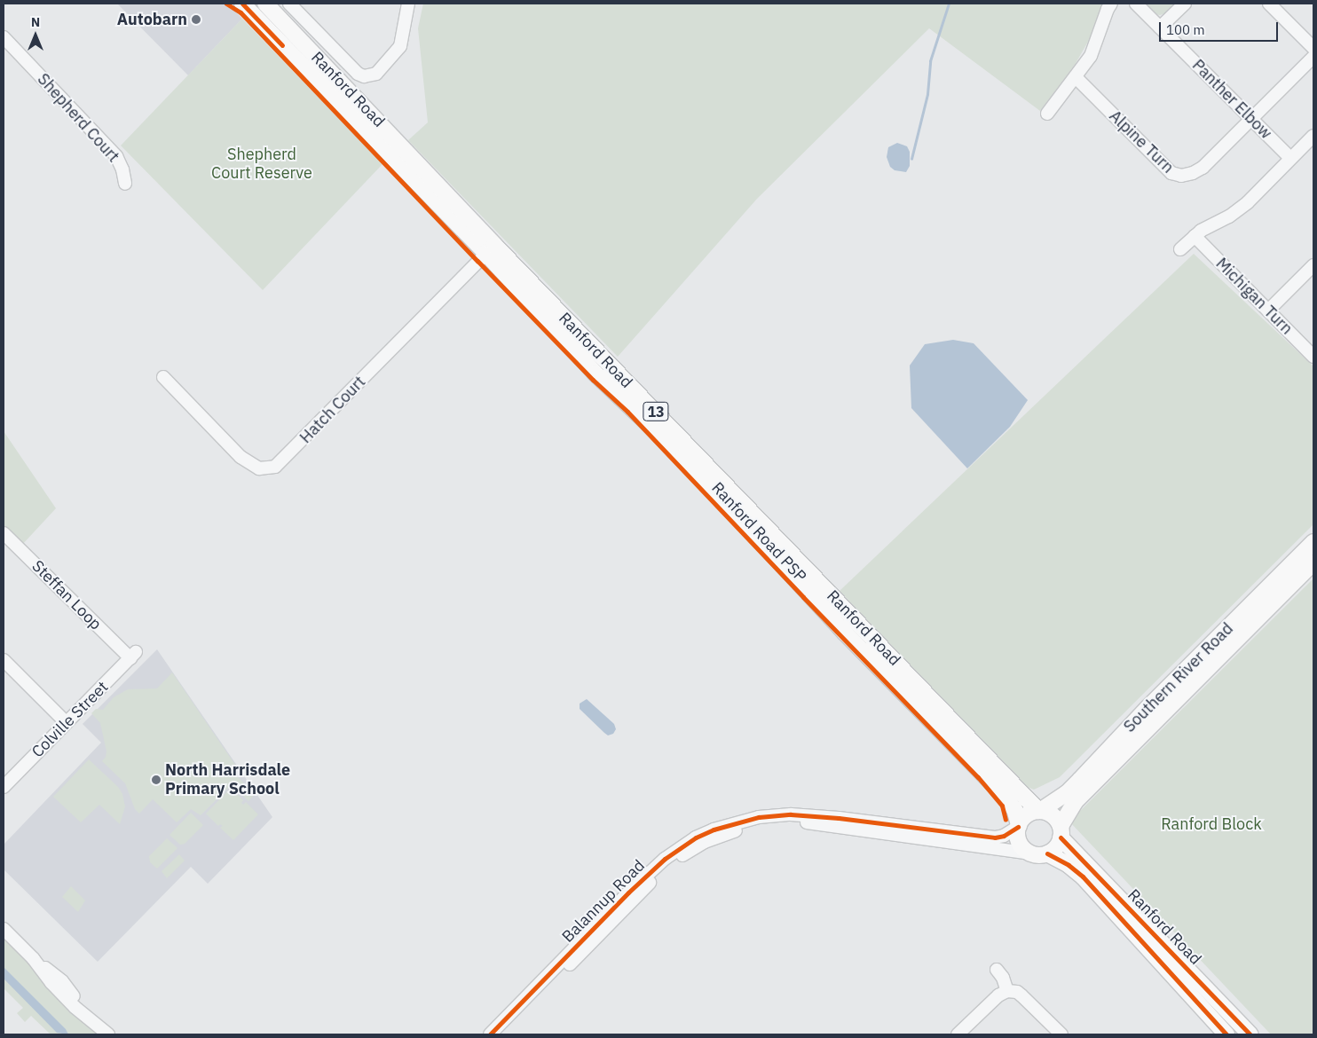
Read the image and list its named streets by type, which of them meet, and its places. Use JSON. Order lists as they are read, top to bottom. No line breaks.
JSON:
{"streets":{"main road":["Ranford Road","13","Southern River Road"],"street":["Panther Elbow","Shepherd Court","Alpine Turn","Michigan Turn","Hatch Court","Steffan Loop","Colville Street","Balannup Road"],"cycle path":["Ranford Road PSP"]},"crossings":[["Ranford Road","Hatch Court"],["Ranford Road","13"],["Ranford Road","Southern River Road"],["Ranford Road","Balannup Road"],["Panther Elbow","Alpine Turn"],["13","Southern River Road"],["13","Balannup Road"],["Steffan Loop","Colville Street"],["Southern River Road","Balannup Road"]],"parks":["Shepherd Court Reserve","Ranford Block"],"places":["Autobarn","North Harrisdale Primary School"],"scale_bar":"100 m","north":"top"}
